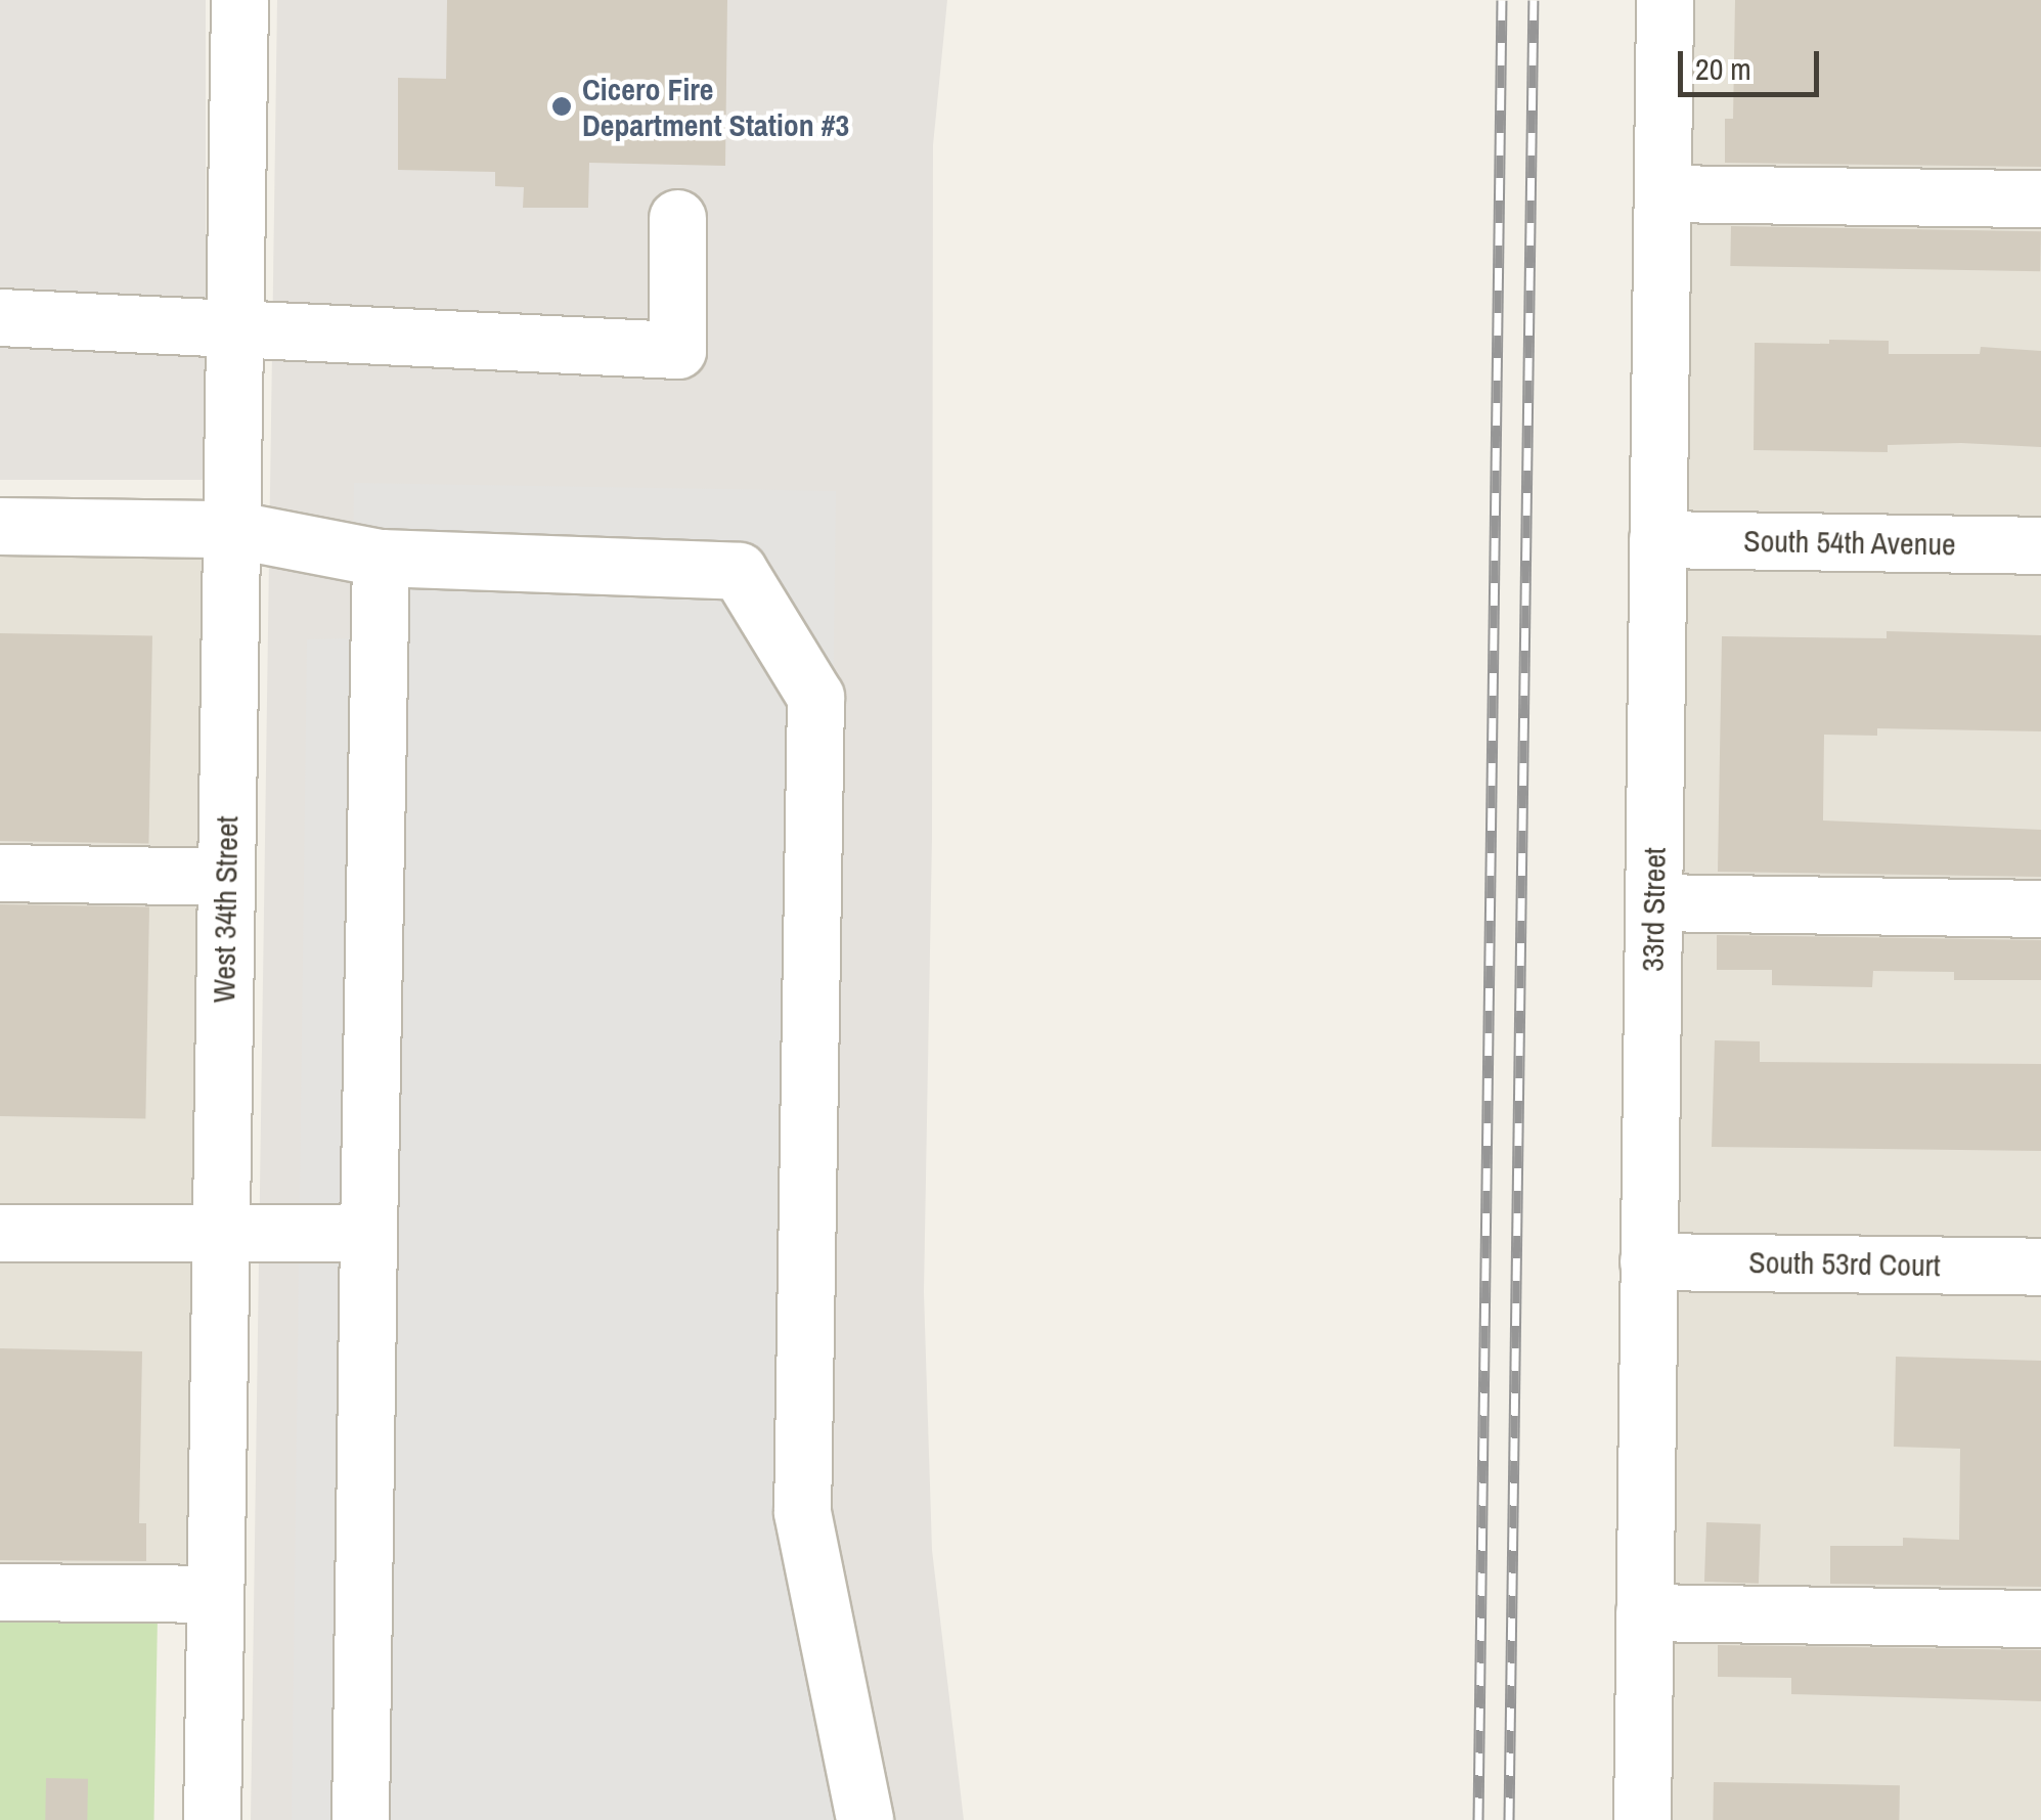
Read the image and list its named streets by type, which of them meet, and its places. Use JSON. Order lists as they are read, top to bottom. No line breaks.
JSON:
{"streets":{"street":["South 54th Avenue","West 34th Street","33rd Street","South 53rd Court"]},"crossings":[["South 54th Avenue","33rd Street"],["33rd Street","South 53rd Court"]],"places":["Cicero Fire Department Station #3"],"scale_bar":"20 m"}
